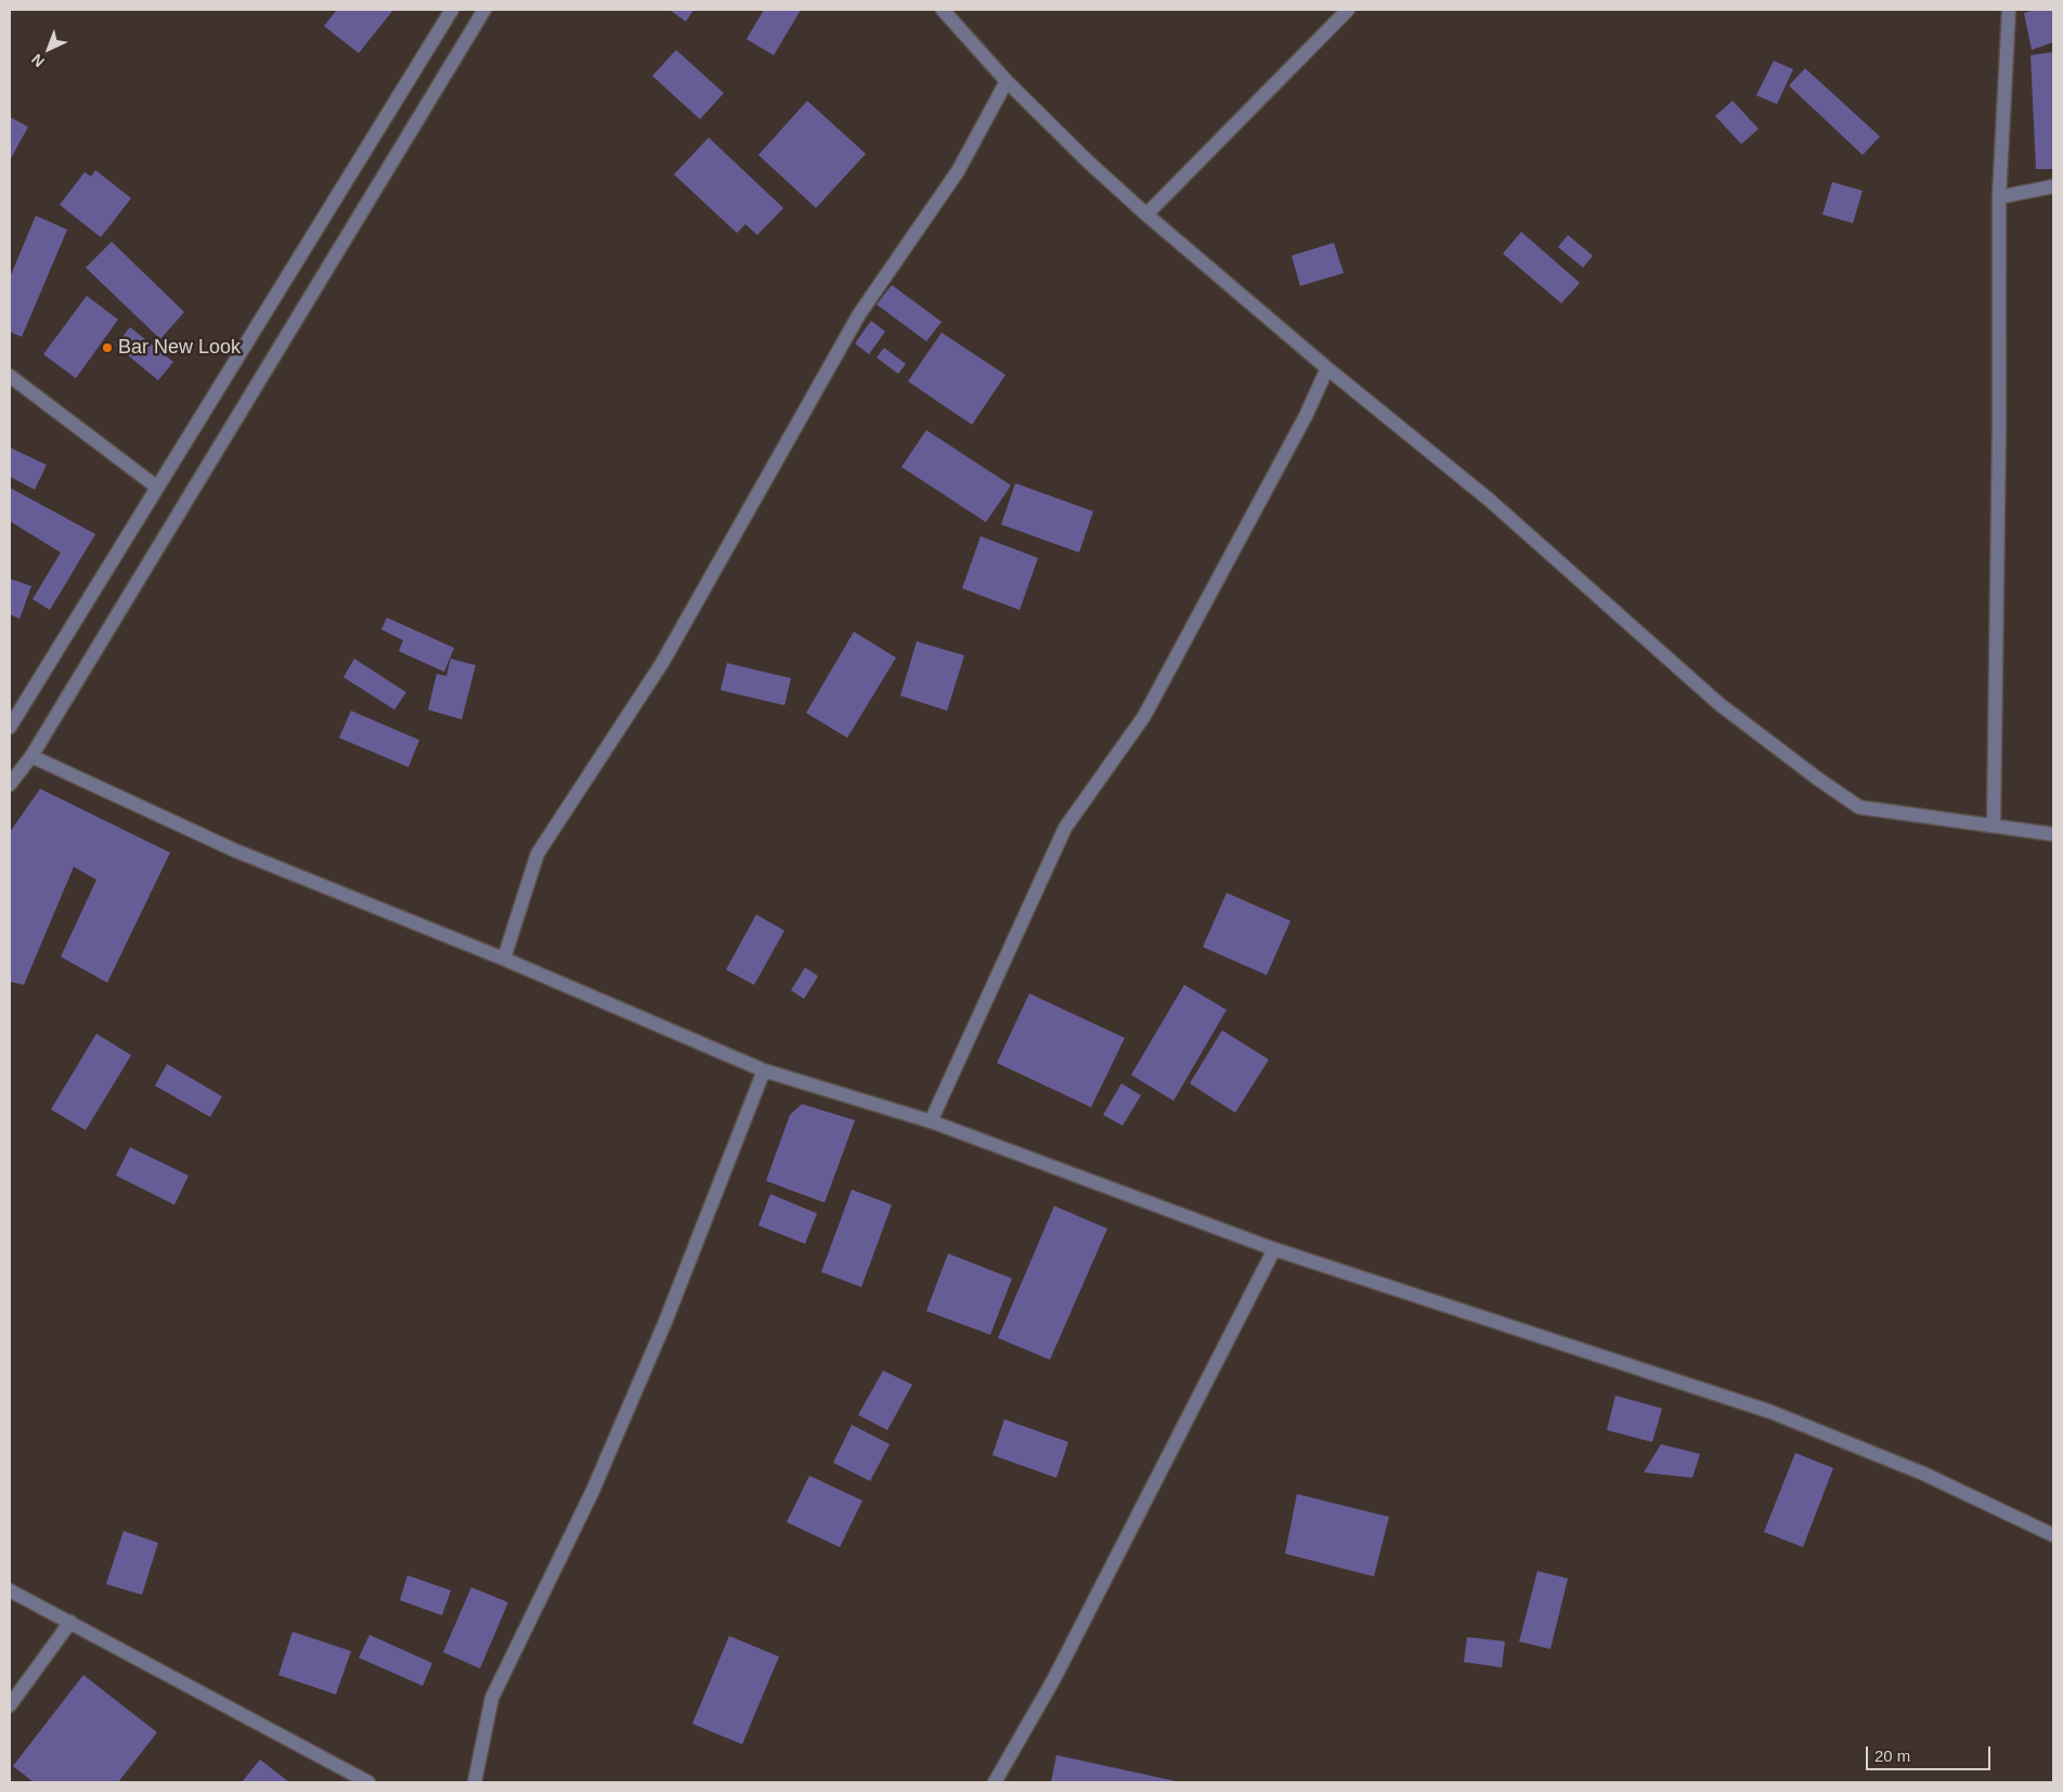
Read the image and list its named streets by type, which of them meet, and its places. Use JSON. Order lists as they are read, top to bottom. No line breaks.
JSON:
{"places":["Bar New Look"],"scale_bar":"20 m","north":"bottom left"}
